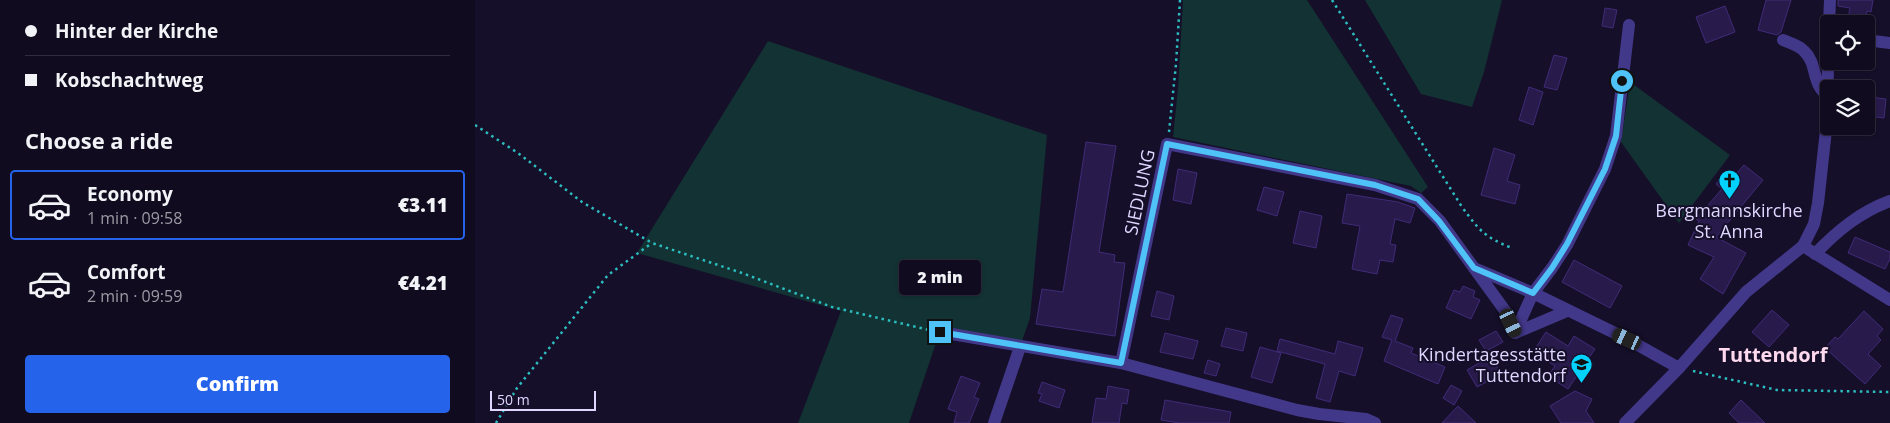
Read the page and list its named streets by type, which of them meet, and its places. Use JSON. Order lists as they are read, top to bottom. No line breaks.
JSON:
{"streets":{"street":["SIEDLUNG"]},"districts":["Tuttendorf"],"places":{"church":["Bergmannskirche St. Anna"],"school or university":["Kindertagesstätte Tuttendorf"]},"scale_bar":"50 m","page":{"banner":["Hinter der Kirche","Kobschachtweg"],"heading":"Choose a ride","list":[{"name":"Economy","note":"1 min · 09:58","value":"€3.11"},{"name":"Comfort","note":"2 min · 09:59","value":"€4.21"}],"bubble":"2 min","buttons":"Confirm","scale":"50 m"}}
